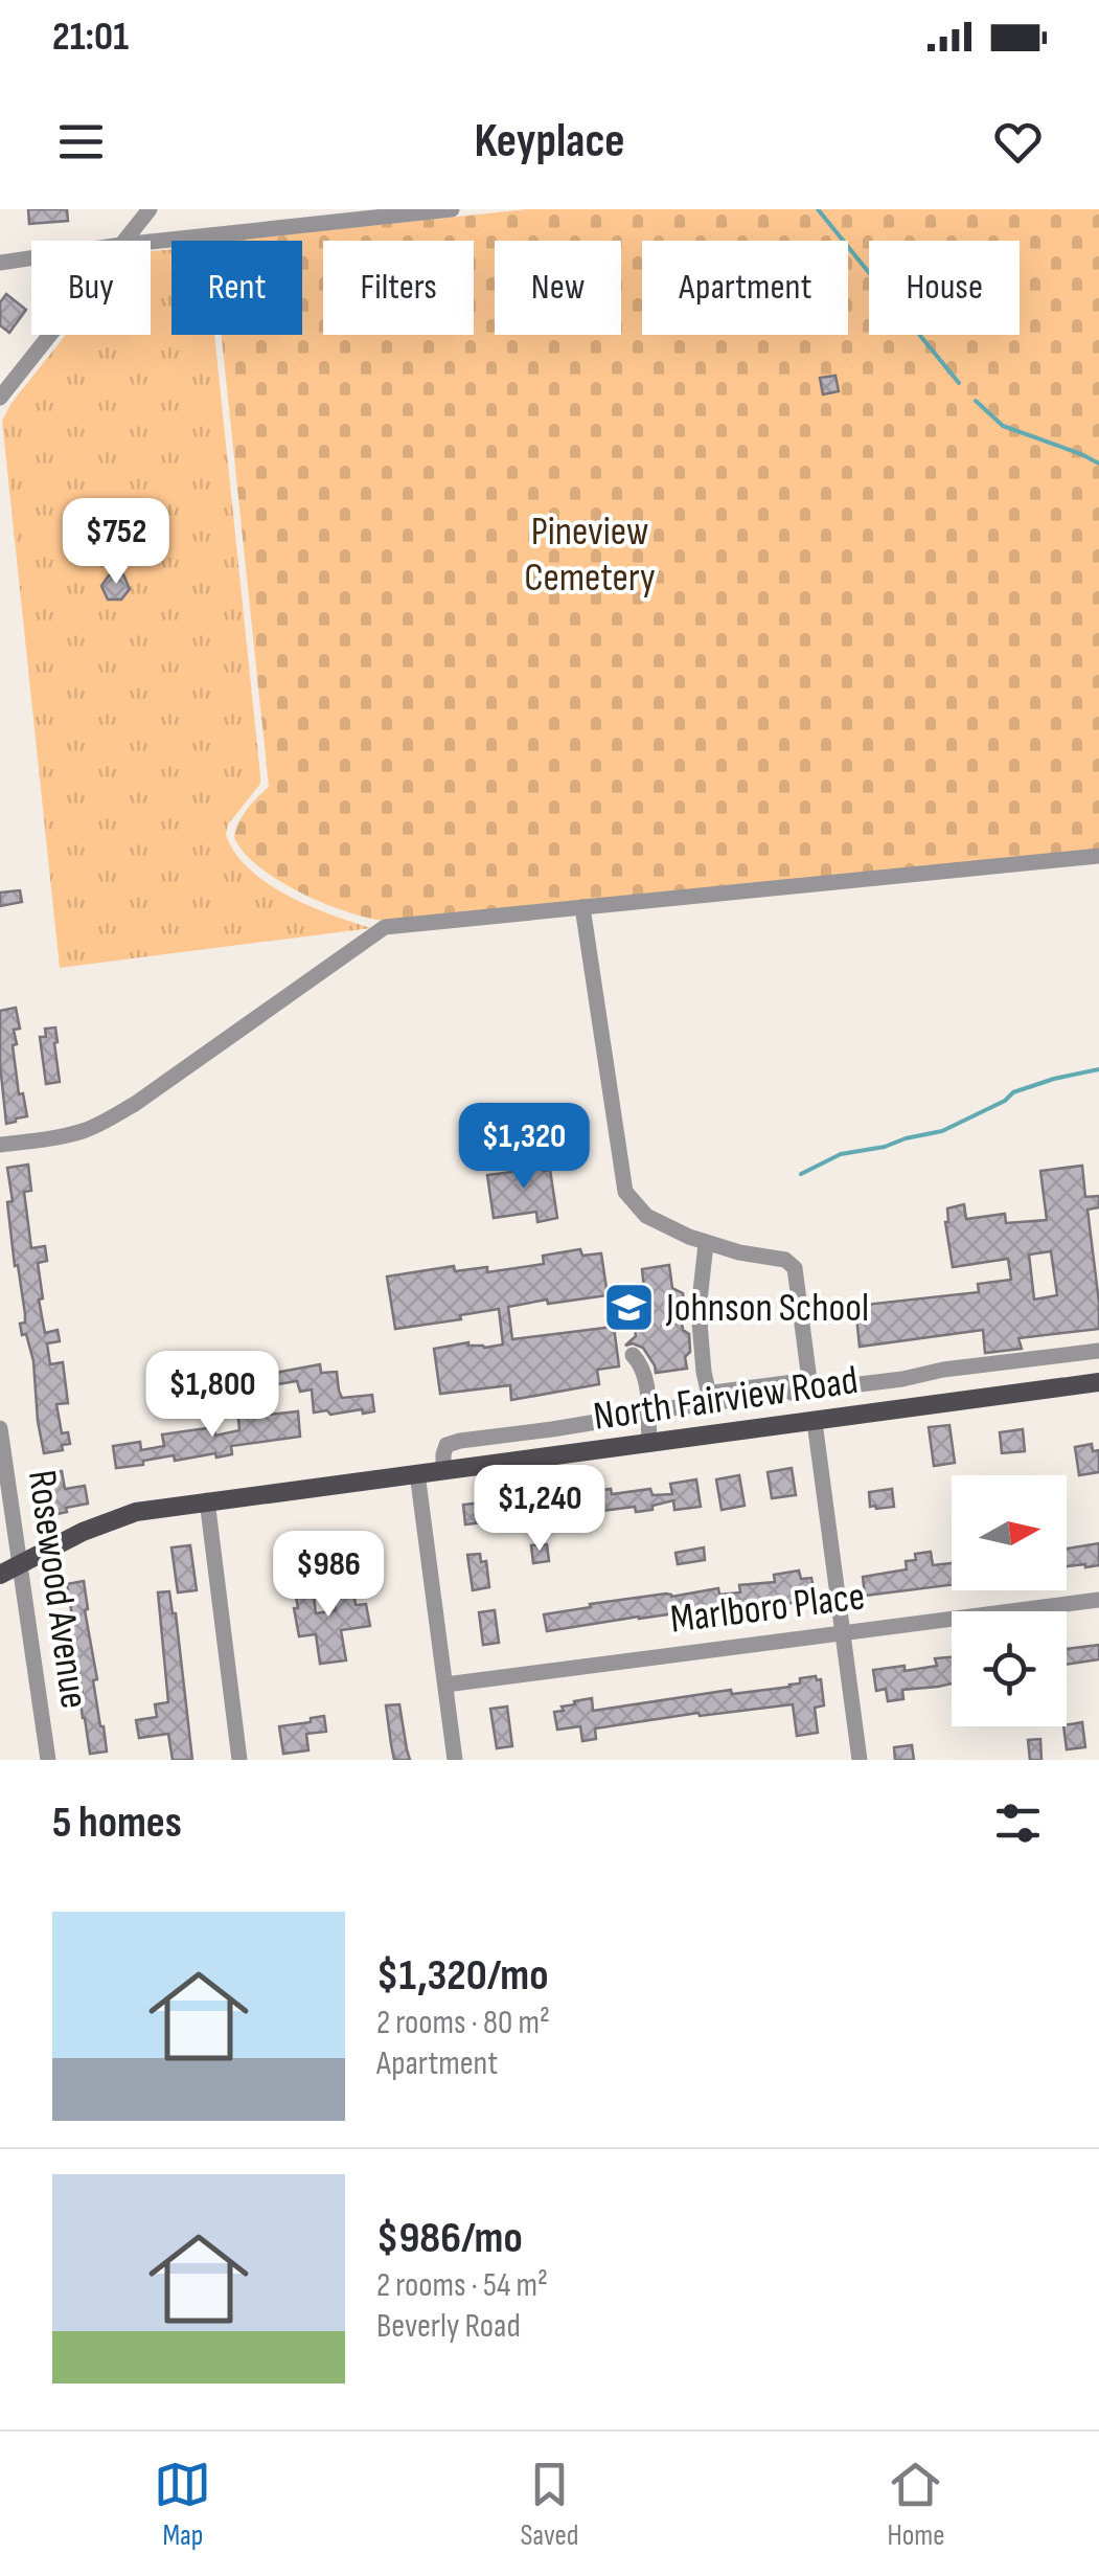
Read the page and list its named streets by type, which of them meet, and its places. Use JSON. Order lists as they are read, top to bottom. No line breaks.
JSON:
{"streets":{"main road":["North Fairview Road"],"street":["Rosewood Avenue","Marlboro Place"]},"crossings":[["North Fairview Road","Rosewood Avenue"]],"parks":["Pineview Cemetery"],"places":{"school or university":["Johnson School"]},"north":"right","page":{"status":"21:01","header":"Keyplace","chip":["Buy","Rent","Filters","New","Apartment","House"],"price":["$752","$1,320","$1,800","$1,240","$986"],"heading":"5 homes","list":[{"name":"$1,320/mo","note":"2 rooms · 80 m² · Apartment"},{"name":"$986/mo","note":"2 rooms · 54 m² · Beverly Road"}],"tabs":["Map","Saved","Home"]}}
